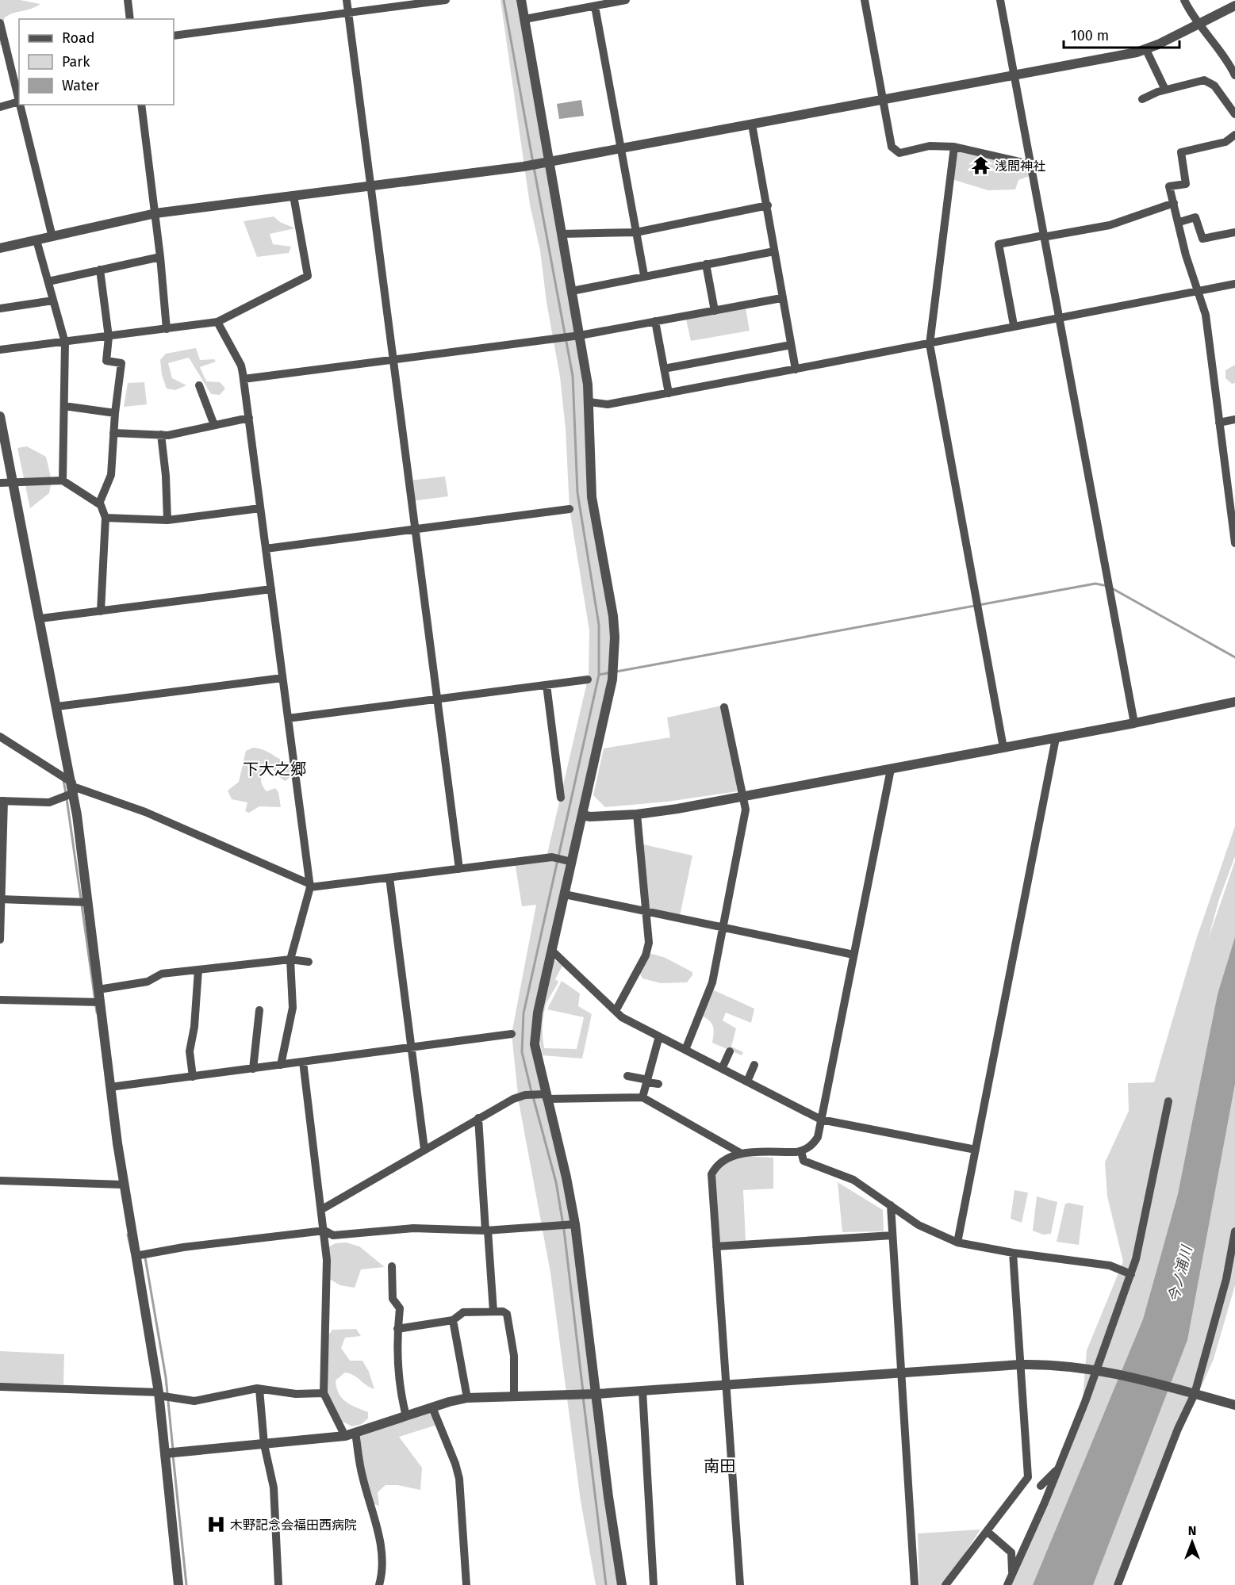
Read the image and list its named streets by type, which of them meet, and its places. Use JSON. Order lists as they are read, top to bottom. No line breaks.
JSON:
{"districts":["下大之郷","南田"],"water":["今ノ浦川"],"places":{"temple":["浅間神社"],"hospital":["木野記念会福田西病院"]},"legend":["Road","Park","Water"],"scale_bar":"100 m","north":"top"}
